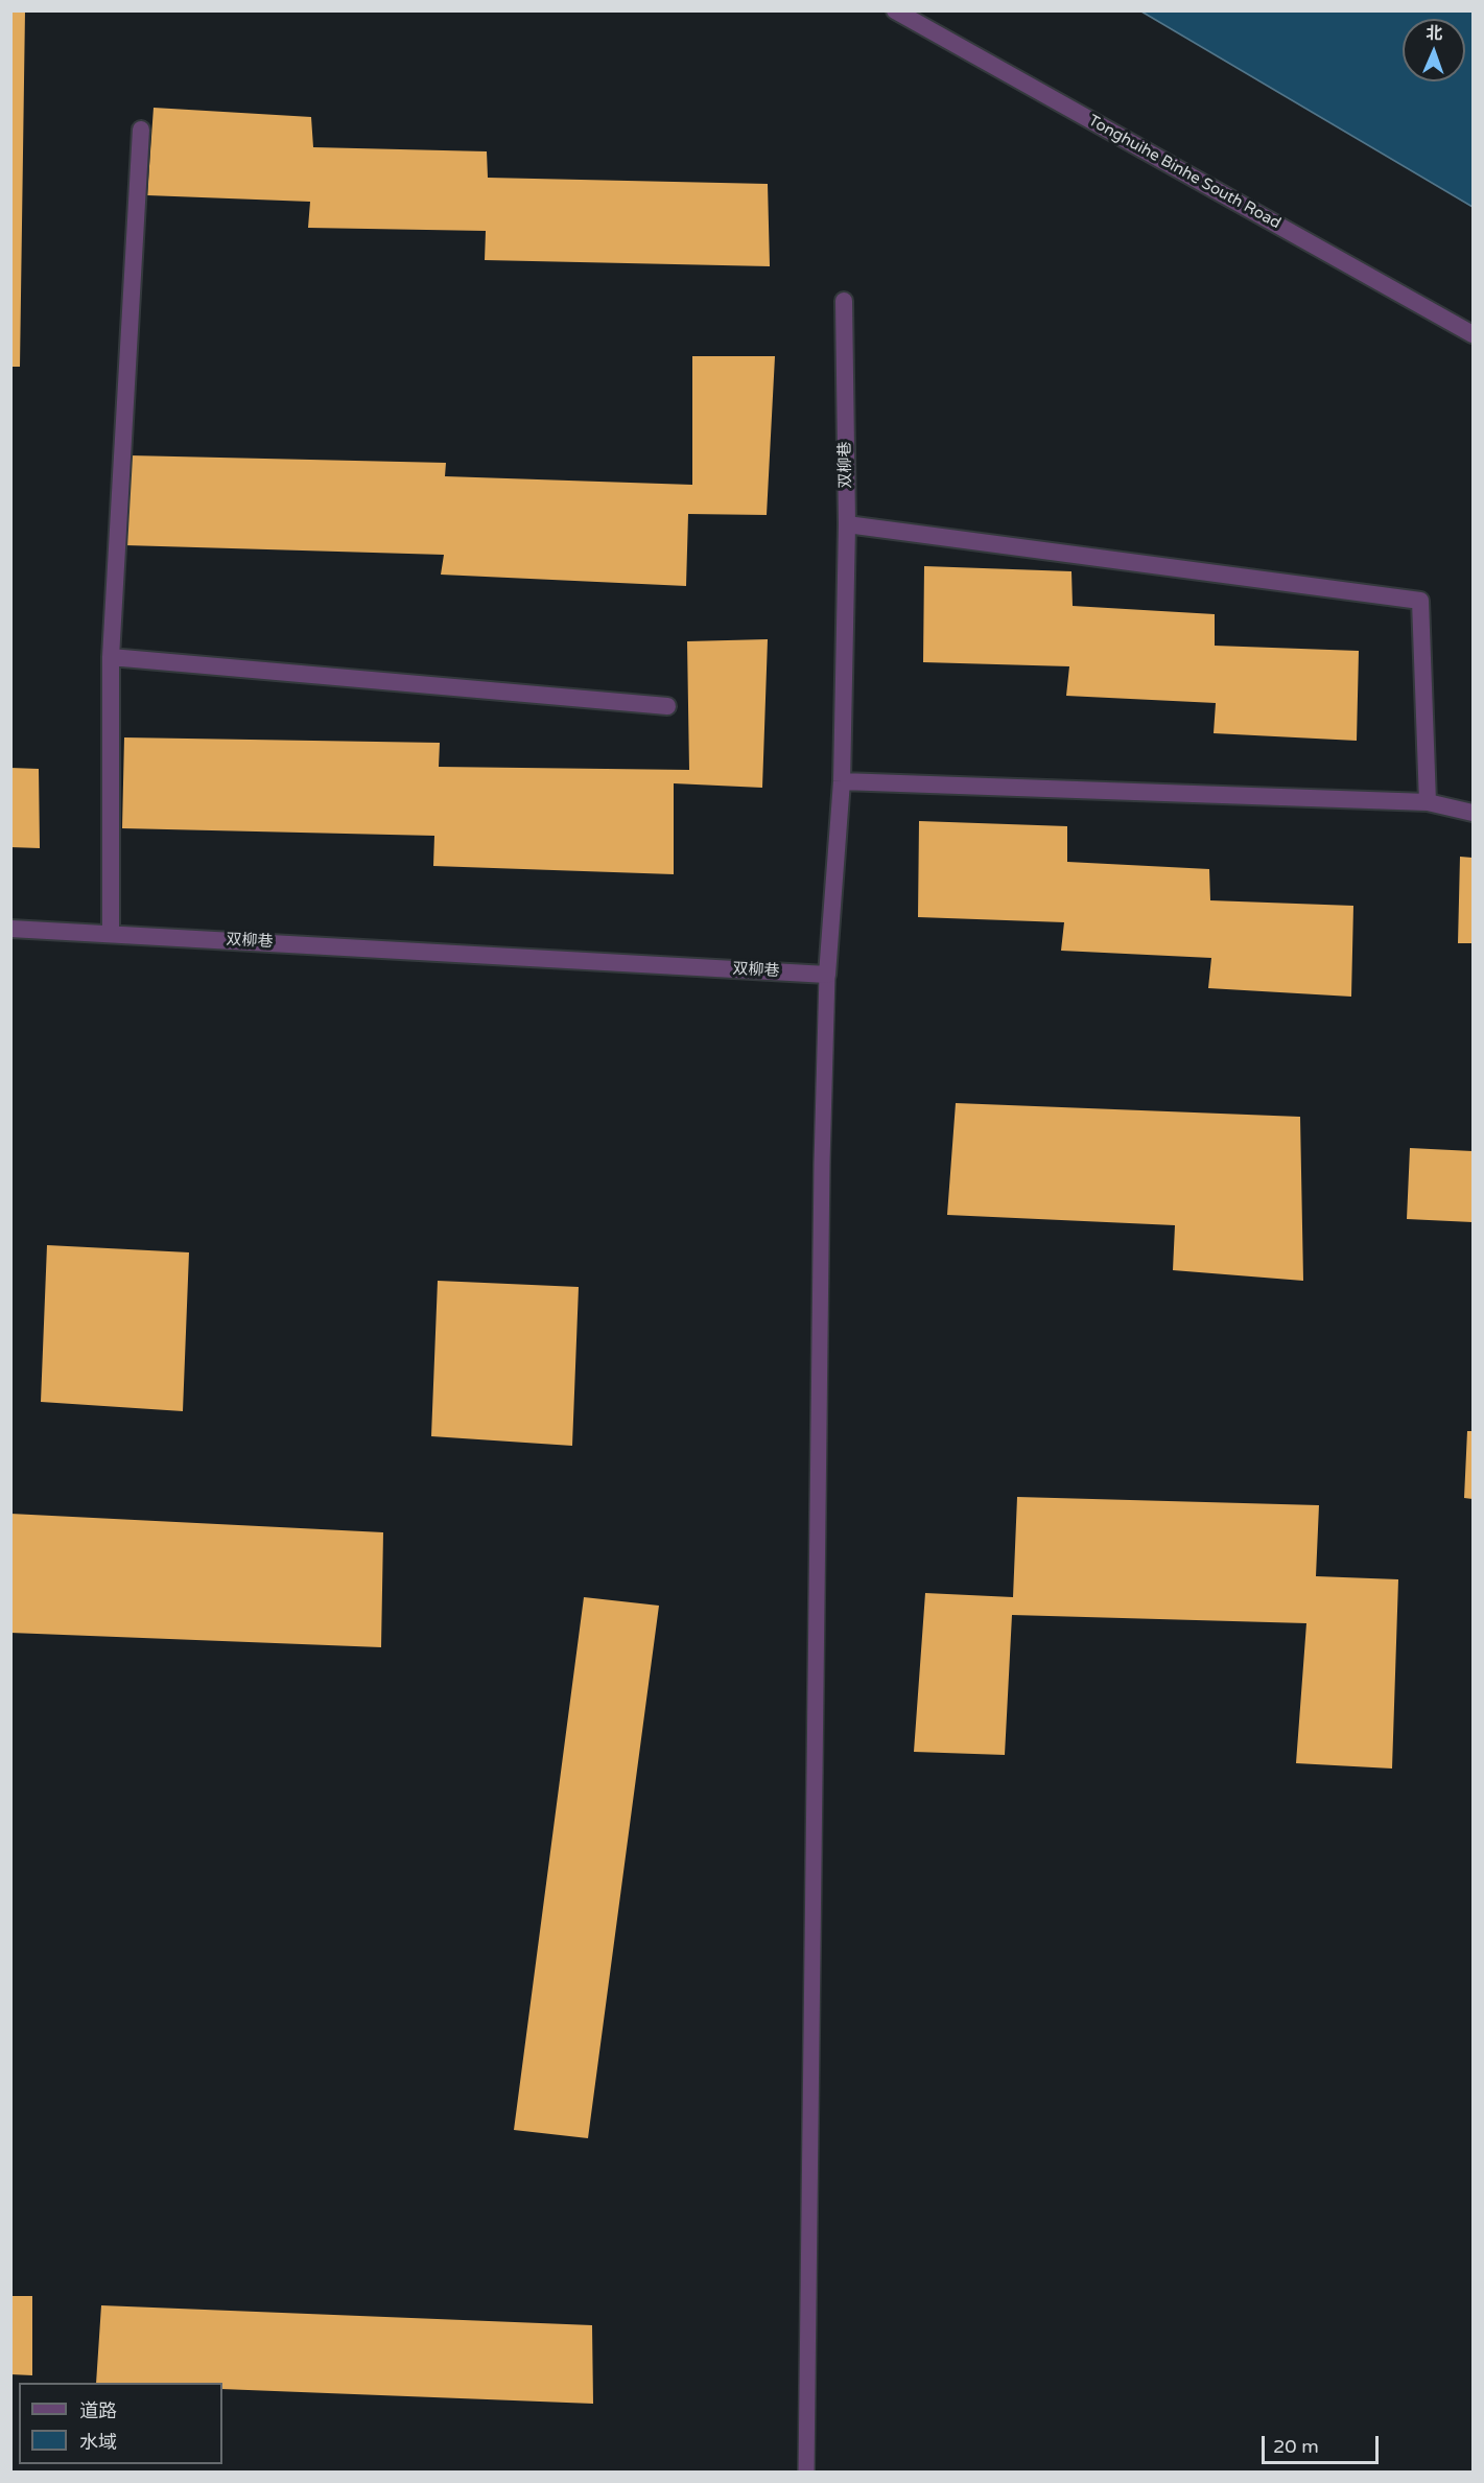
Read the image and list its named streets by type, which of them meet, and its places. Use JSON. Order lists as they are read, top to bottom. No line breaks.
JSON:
{"streets":{"street":["Tonghuihe Binhe South Road","双柳巷"]},"legend":["道路","水域"],"scale_bar":"20 m","north":"top"}
